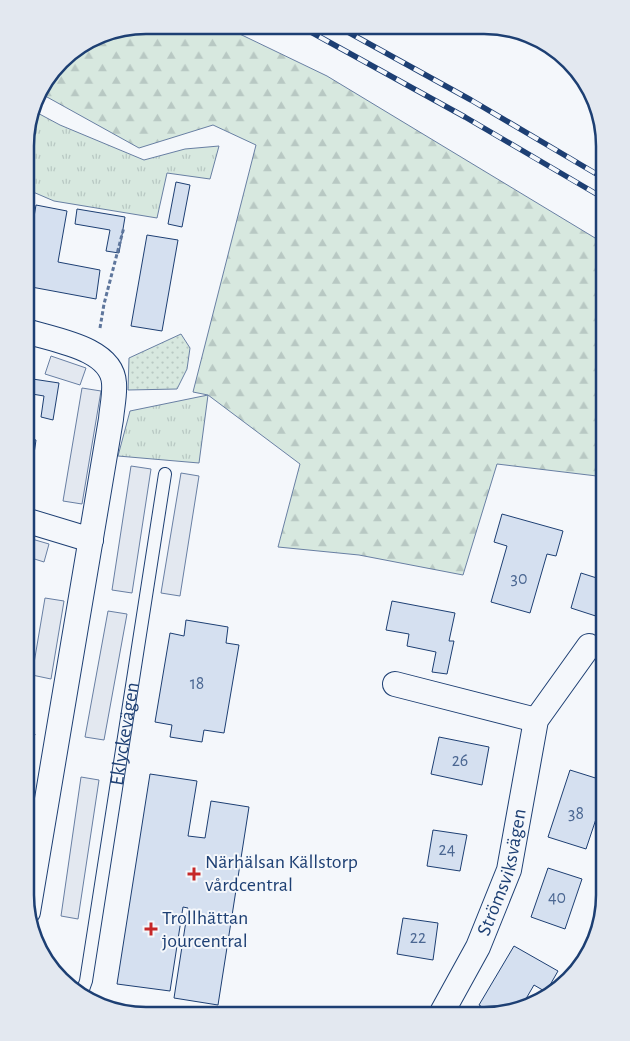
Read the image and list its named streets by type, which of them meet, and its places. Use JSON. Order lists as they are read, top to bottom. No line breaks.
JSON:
{"streets":{"street":["Strömsviksvägen"],"lane":["Eklyckevägen"]},"places":{"health":["Närhälsan Källstorp vårdcentral","Trollhättan jourcentral"]},"house_numbers":["30","18","26","38","24","40","22"]}
